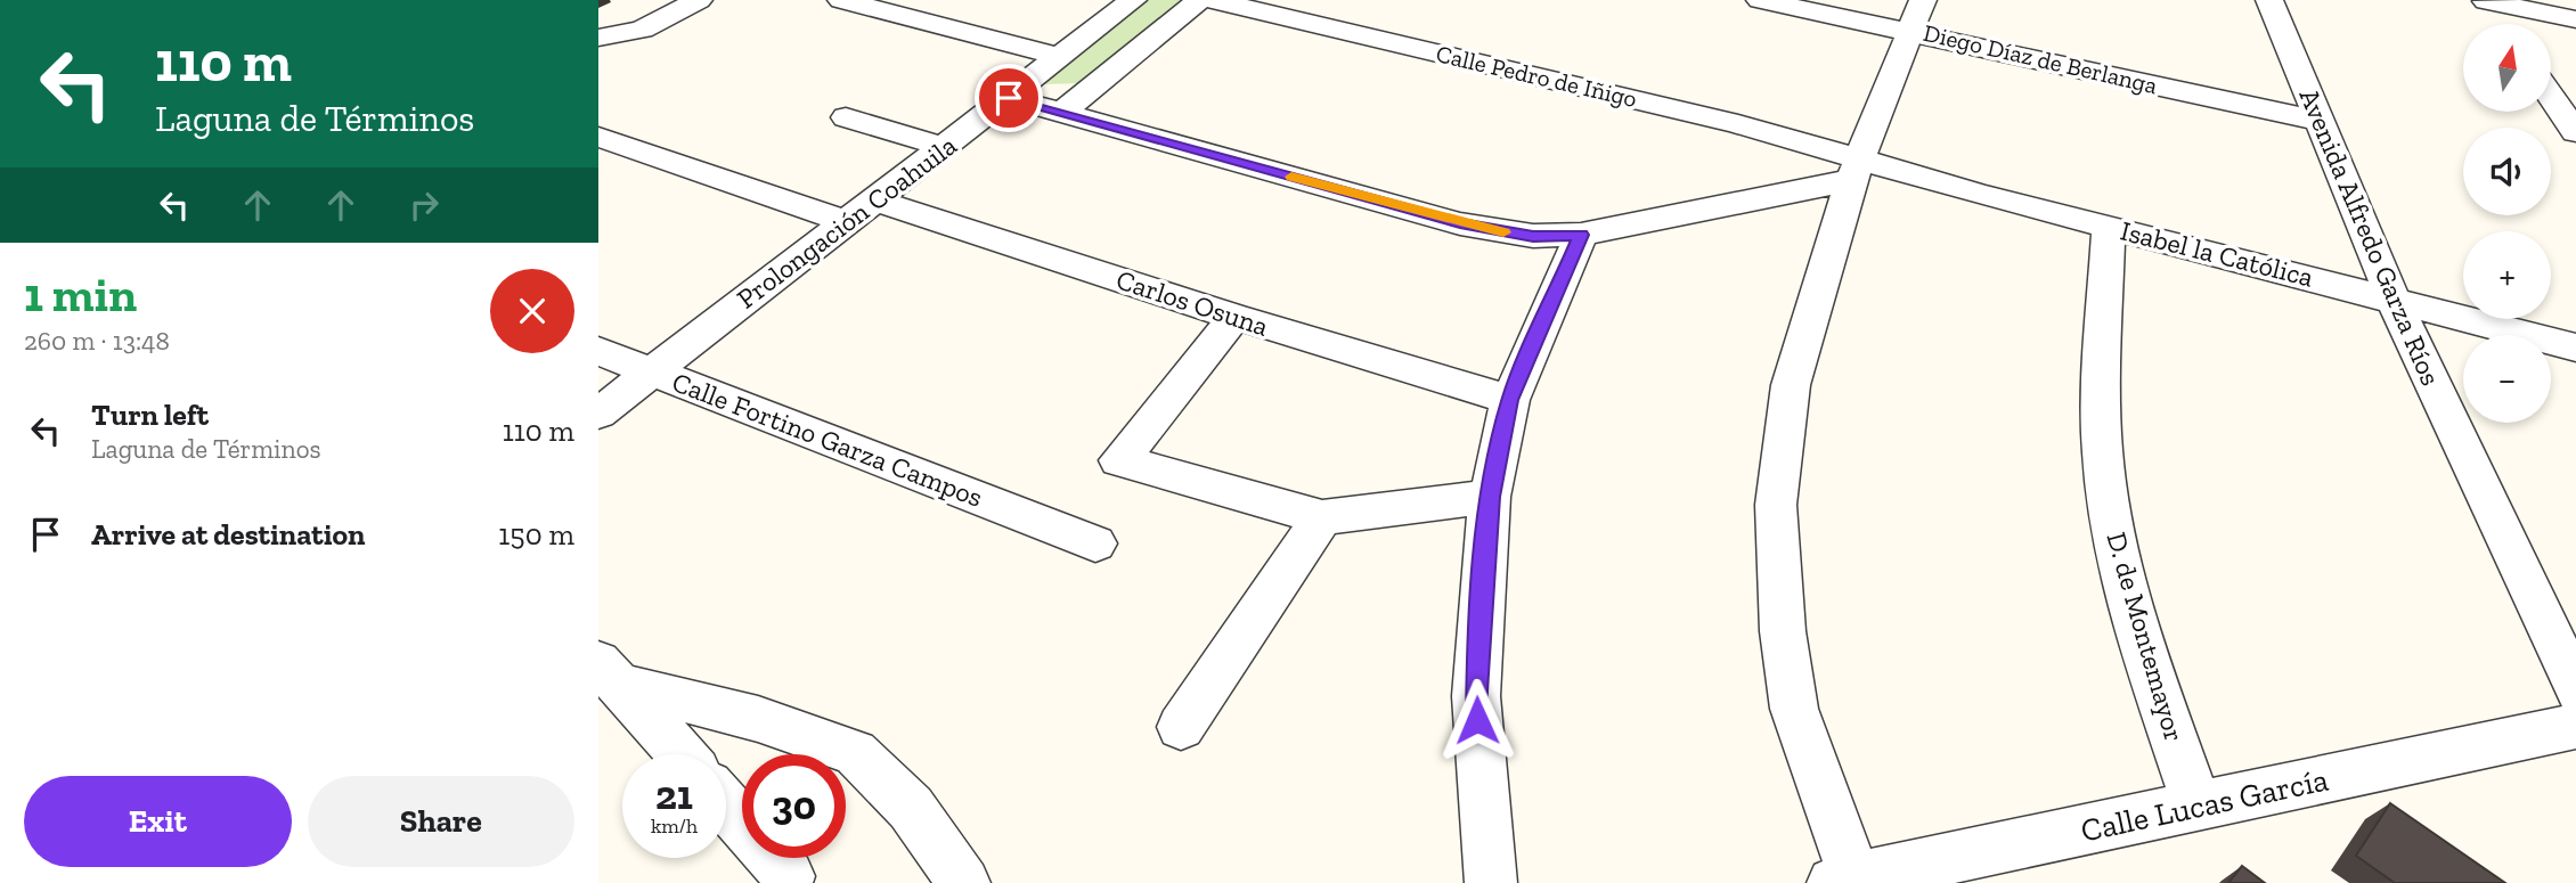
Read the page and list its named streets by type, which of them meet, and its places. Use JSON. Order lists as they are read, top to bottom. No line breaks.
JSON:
{"streets":{"street":["Diego Díaz de Berlanga","Calle Pedro de Iñigo","Prolongación Coahuila","Avenida Alfredo Garza Ríos","Isabel la Católica","Carlos Osuna","Calle Fortino Garza Campos","D. de Montemayor","Calle Lucas García"]},"crossings":[["Diego Díaz de Berlanga","Avenida Alfredo Garza Ríos"],["Calle Pedro de Iñigo","Isabel la Católica"],["Prolongación Coahuila","Carlos Osuna"],["Prolongación Coahuila","Calle Fortino Garza Campos"],["Avenida Alfredo Garza Ríos","Isabel la Católica"],["Isabel la Católica","D. de Montemayor"],["D. de Montemayor","Calle Lucas García"]],"north":"top","page":{"turn":["110 m","Laguna de Términos"],"map_buttons":["+","−"],"heading":["1 min","260 m · 13:48"],"list":[{"name":"Turn left","note":"Laguna de Términos","value":"110 m"},{"name":"Arrive at destination","value":"150 m"}],"speed":"21 km/h","limit":"30","buttons":["Exit","Share"]}}
